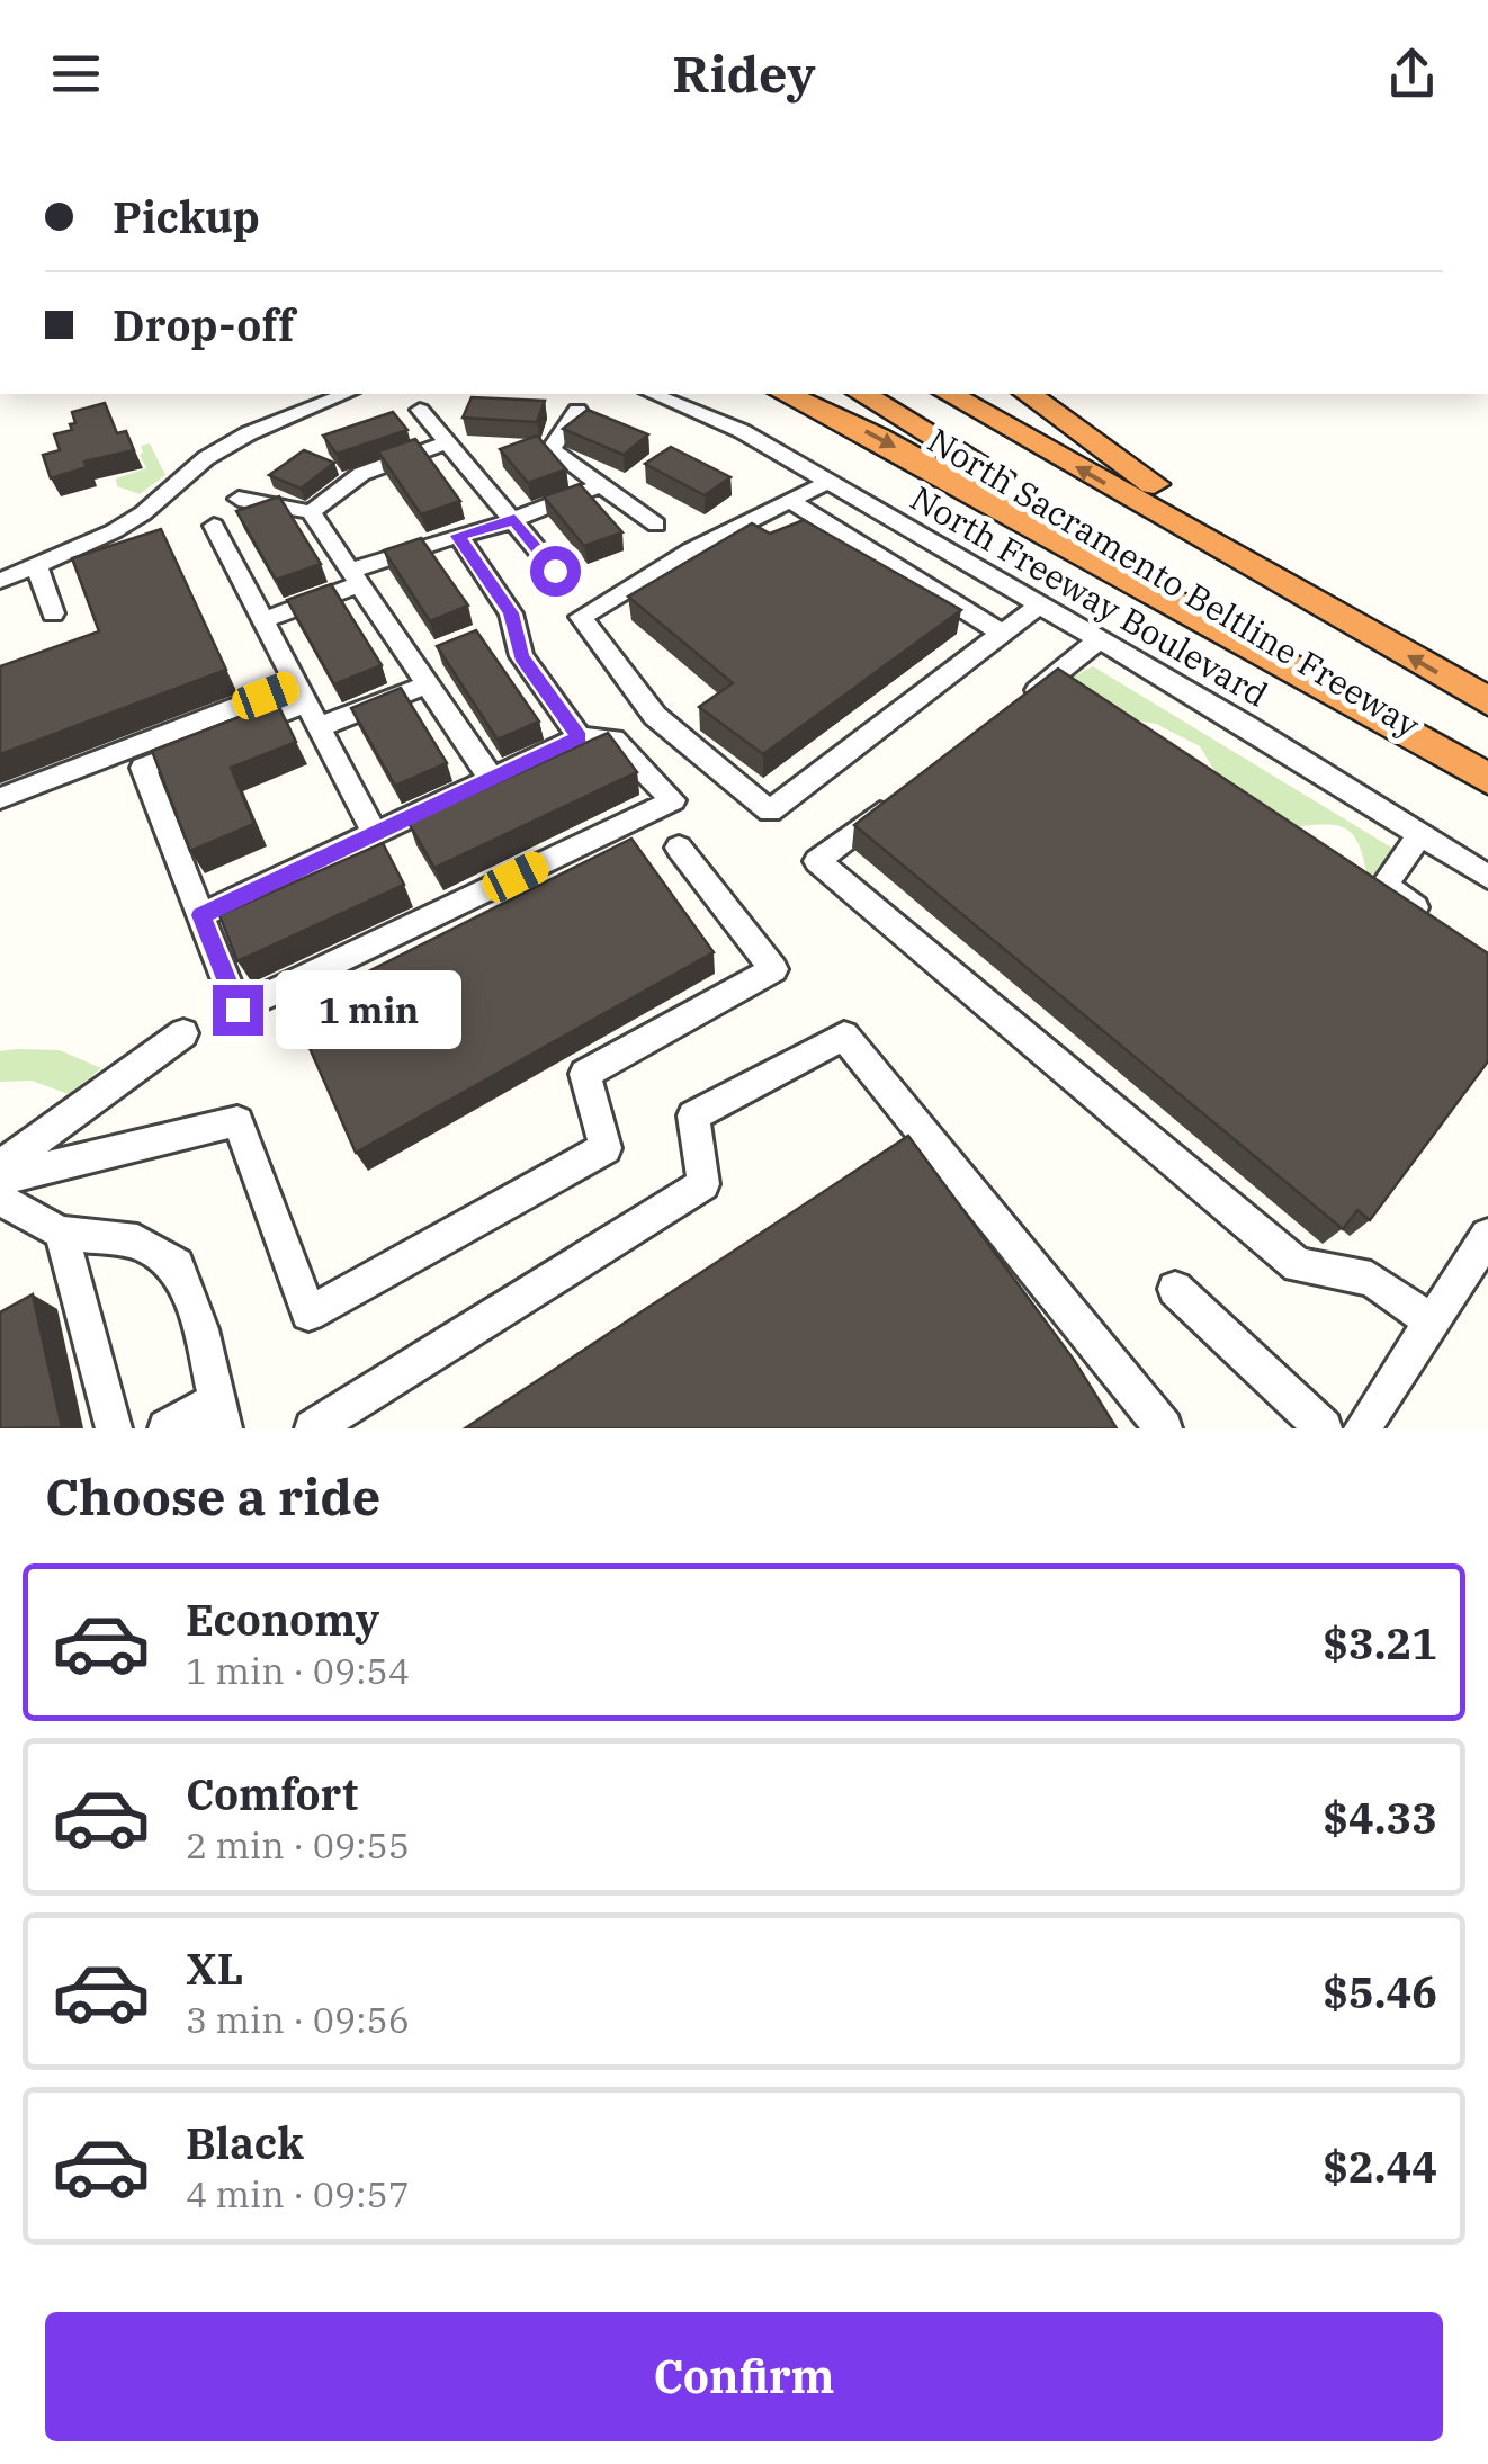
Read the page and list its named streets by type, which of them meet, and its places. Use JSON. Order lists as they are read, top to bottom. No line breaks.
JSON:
{"streets":{"highway":["North Sacramento Beltline Freeway"],"street":["North Freeway Boulevard"]},"page":{"header":"Ridey","banner":["Pickup","Drop-off"],"bubble":"1 min","heading":"Choose a ride","list":[{"name":"Economy","note":"1 min · 09:54","value":"$3.21"},{"name":"Comfort","note":"2 min · 09:55","value":"$4.33"},{"name":"XL","note":"3 min · 09:56","value":"$5.46"},{"name":"Black","note":"4 min · 09:57","value":"$2.44"}],"buttons":"Confirm"}}
